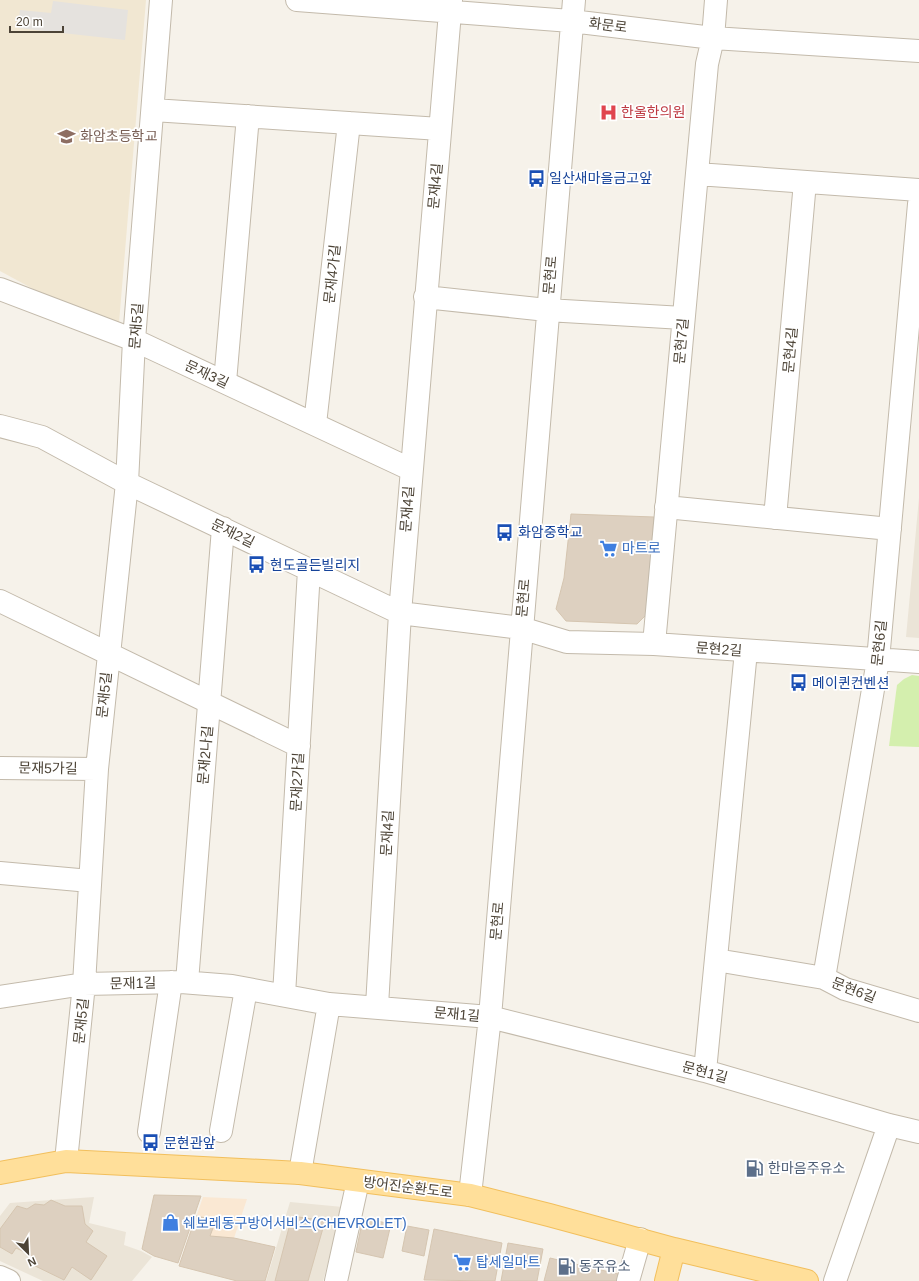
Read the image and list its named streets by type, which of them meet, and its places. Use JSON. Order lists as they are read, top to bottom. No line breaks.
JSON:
{"streets":{"main road":["방어진순환도로"],"street":["화문로","문재4길","문재4가길","문현로","문재5길","문현7길","문현4길","문재3길","문재2길","문현6길","문현2길","문재2나길","문재5가길","문재2가길","문재1길","문현1길"]},"crossings":[["화문로","문재4길"],["화문로","문현로"],["화문로","문현7길"],["문재4길","문재3길"],["문재4길","문재2길"],["문재4길","문재1길"],["문재4가길","문재3길"],["문현로","문재2길"],["문현로","문현2길"],["문현로","문재1길"],["문현로","문현1길"],["문현로","방어진순환도로"],["문재5길","문재3길"],["문재5길","문재2길"],["문재5길","문재5가길"],["문재5길","문재1길"],["문재5길","방어진순환도로"],["문현7길","문현2길"],["문재2길","문현2길"],["문재2길","문재2나길"],["문재2길","문재2가길"],["문현6길","문현2길"],["문재2나길","문재1길"],["문재2가길","문재1길"],["문재1길","문현1길"]],"places":{"hospital":["한울한의원"],"school or university":["화암초등학교"],"bus stop":["일산새마을금고앞","화암중학교","현도골든빌리지","메이퀸컨벤션","문현관앞"],"supermarket":["마트로","탑세일마트"],"fuel station":["한마음주유소","동주유소"],"shop":["쉐보레동구방어서비스(CHEVROLET)"]},"scale_bar":"20 m","north":"bottom right"}
